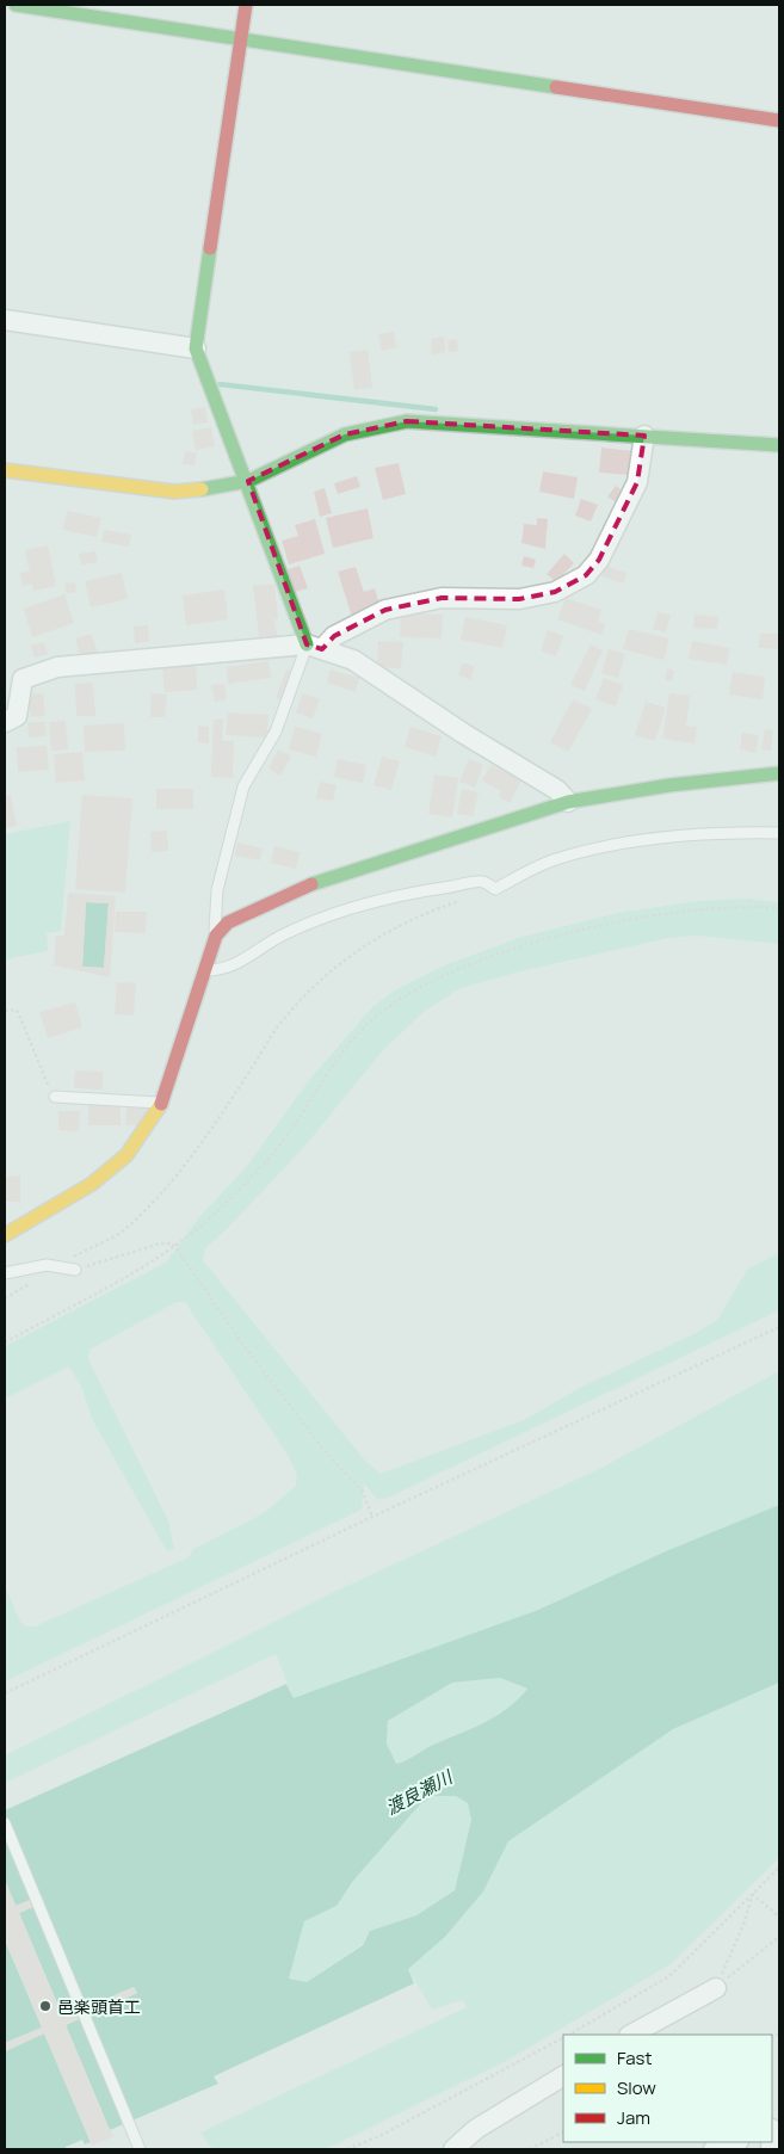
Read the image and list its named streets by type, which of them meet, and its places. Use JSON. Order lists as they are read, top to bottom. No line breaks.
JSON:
{"water":["渡良瀬川"],"places":["邑楽頭首工"],"legend":["Fast","Slow","Jam"]}
